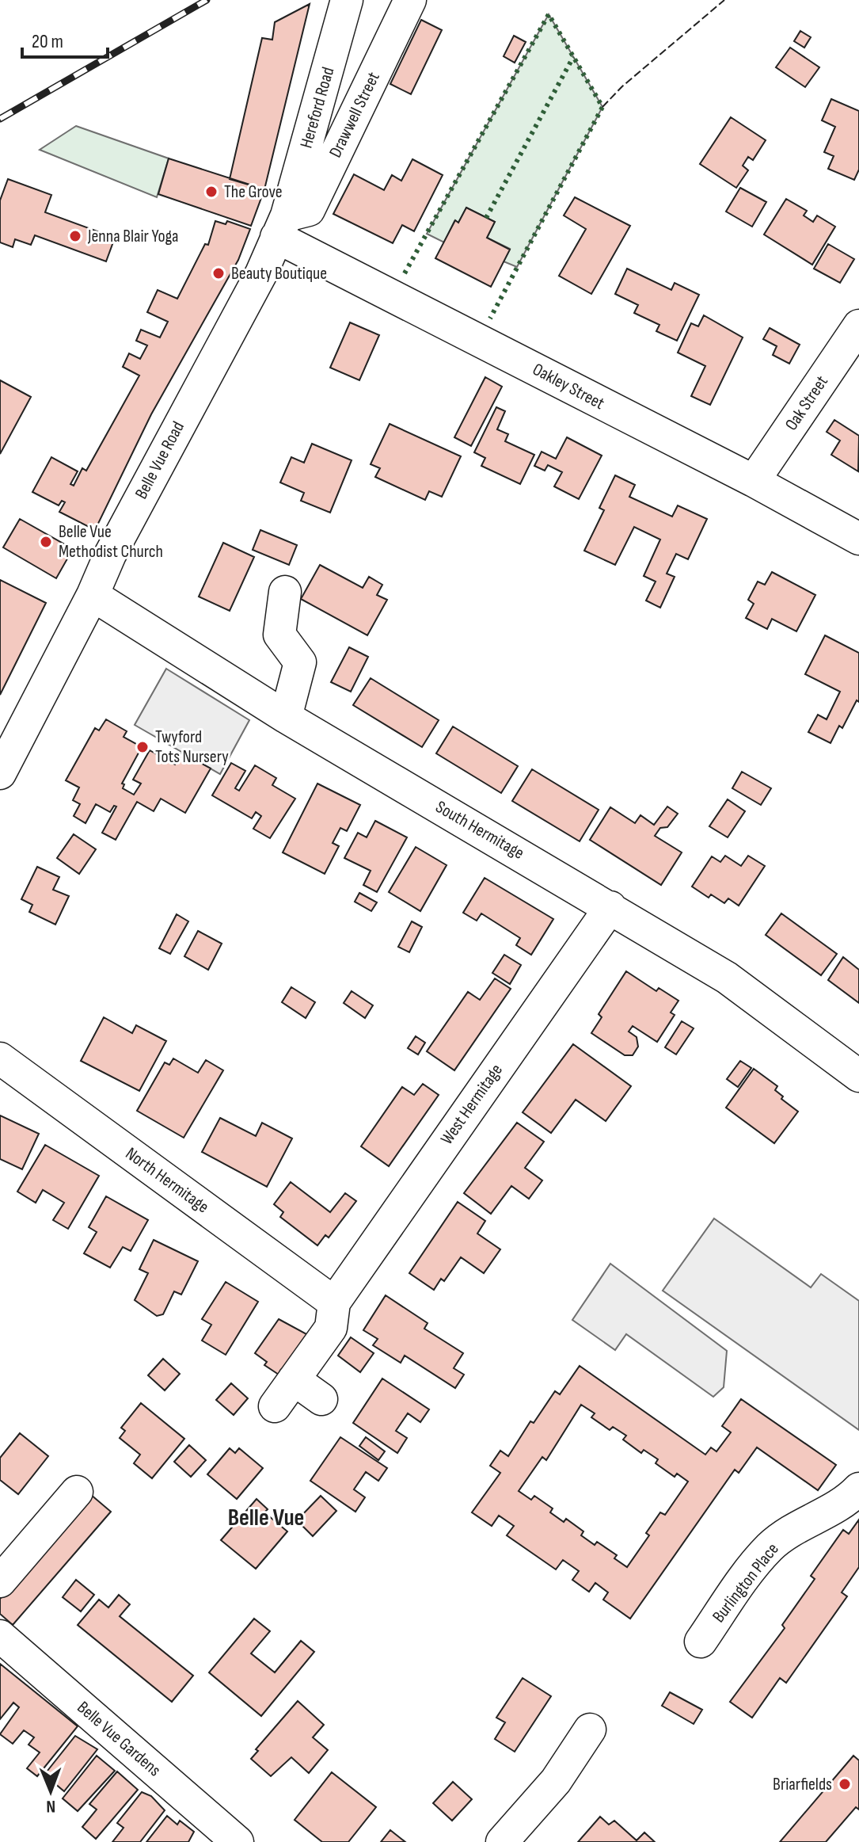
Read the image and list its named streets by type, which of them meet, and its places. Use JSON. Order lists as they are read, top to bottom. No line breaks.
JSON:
{"streets":{"street":["Hereford Road","Drawwell Street","Oakley Street","Oak Street","Belle Vue Road","South Hermitage","West Hermitage","North Hermitage","Burlington Place","Belle Vue Gardens"]},"crossings":[["Hereford Road","Drawwell Street"],["Hereford Road","Oakley Street"],["Hereford Road","Belle Vue Road"],["Drawwell Street","Oakley Street"],["Drawwell Street","Belle Vue Road"],["Oakley Street","Oak Street"],["Oakley Street","Belle Vue Road"],["Belle Vue Road","South Hermitage"],["South Hermitage","West Hermitage"],["West Hermitage","North Hermitage"]],"districts":["Belle Vue"],"places":["The Grove","Jenna Blair Yoga","Beauty Boutique","Belle Vue Methodist Church","Twyford Tots Nursery","Briarfields"],"scale_bar":"20 m","north":"bottom"}
